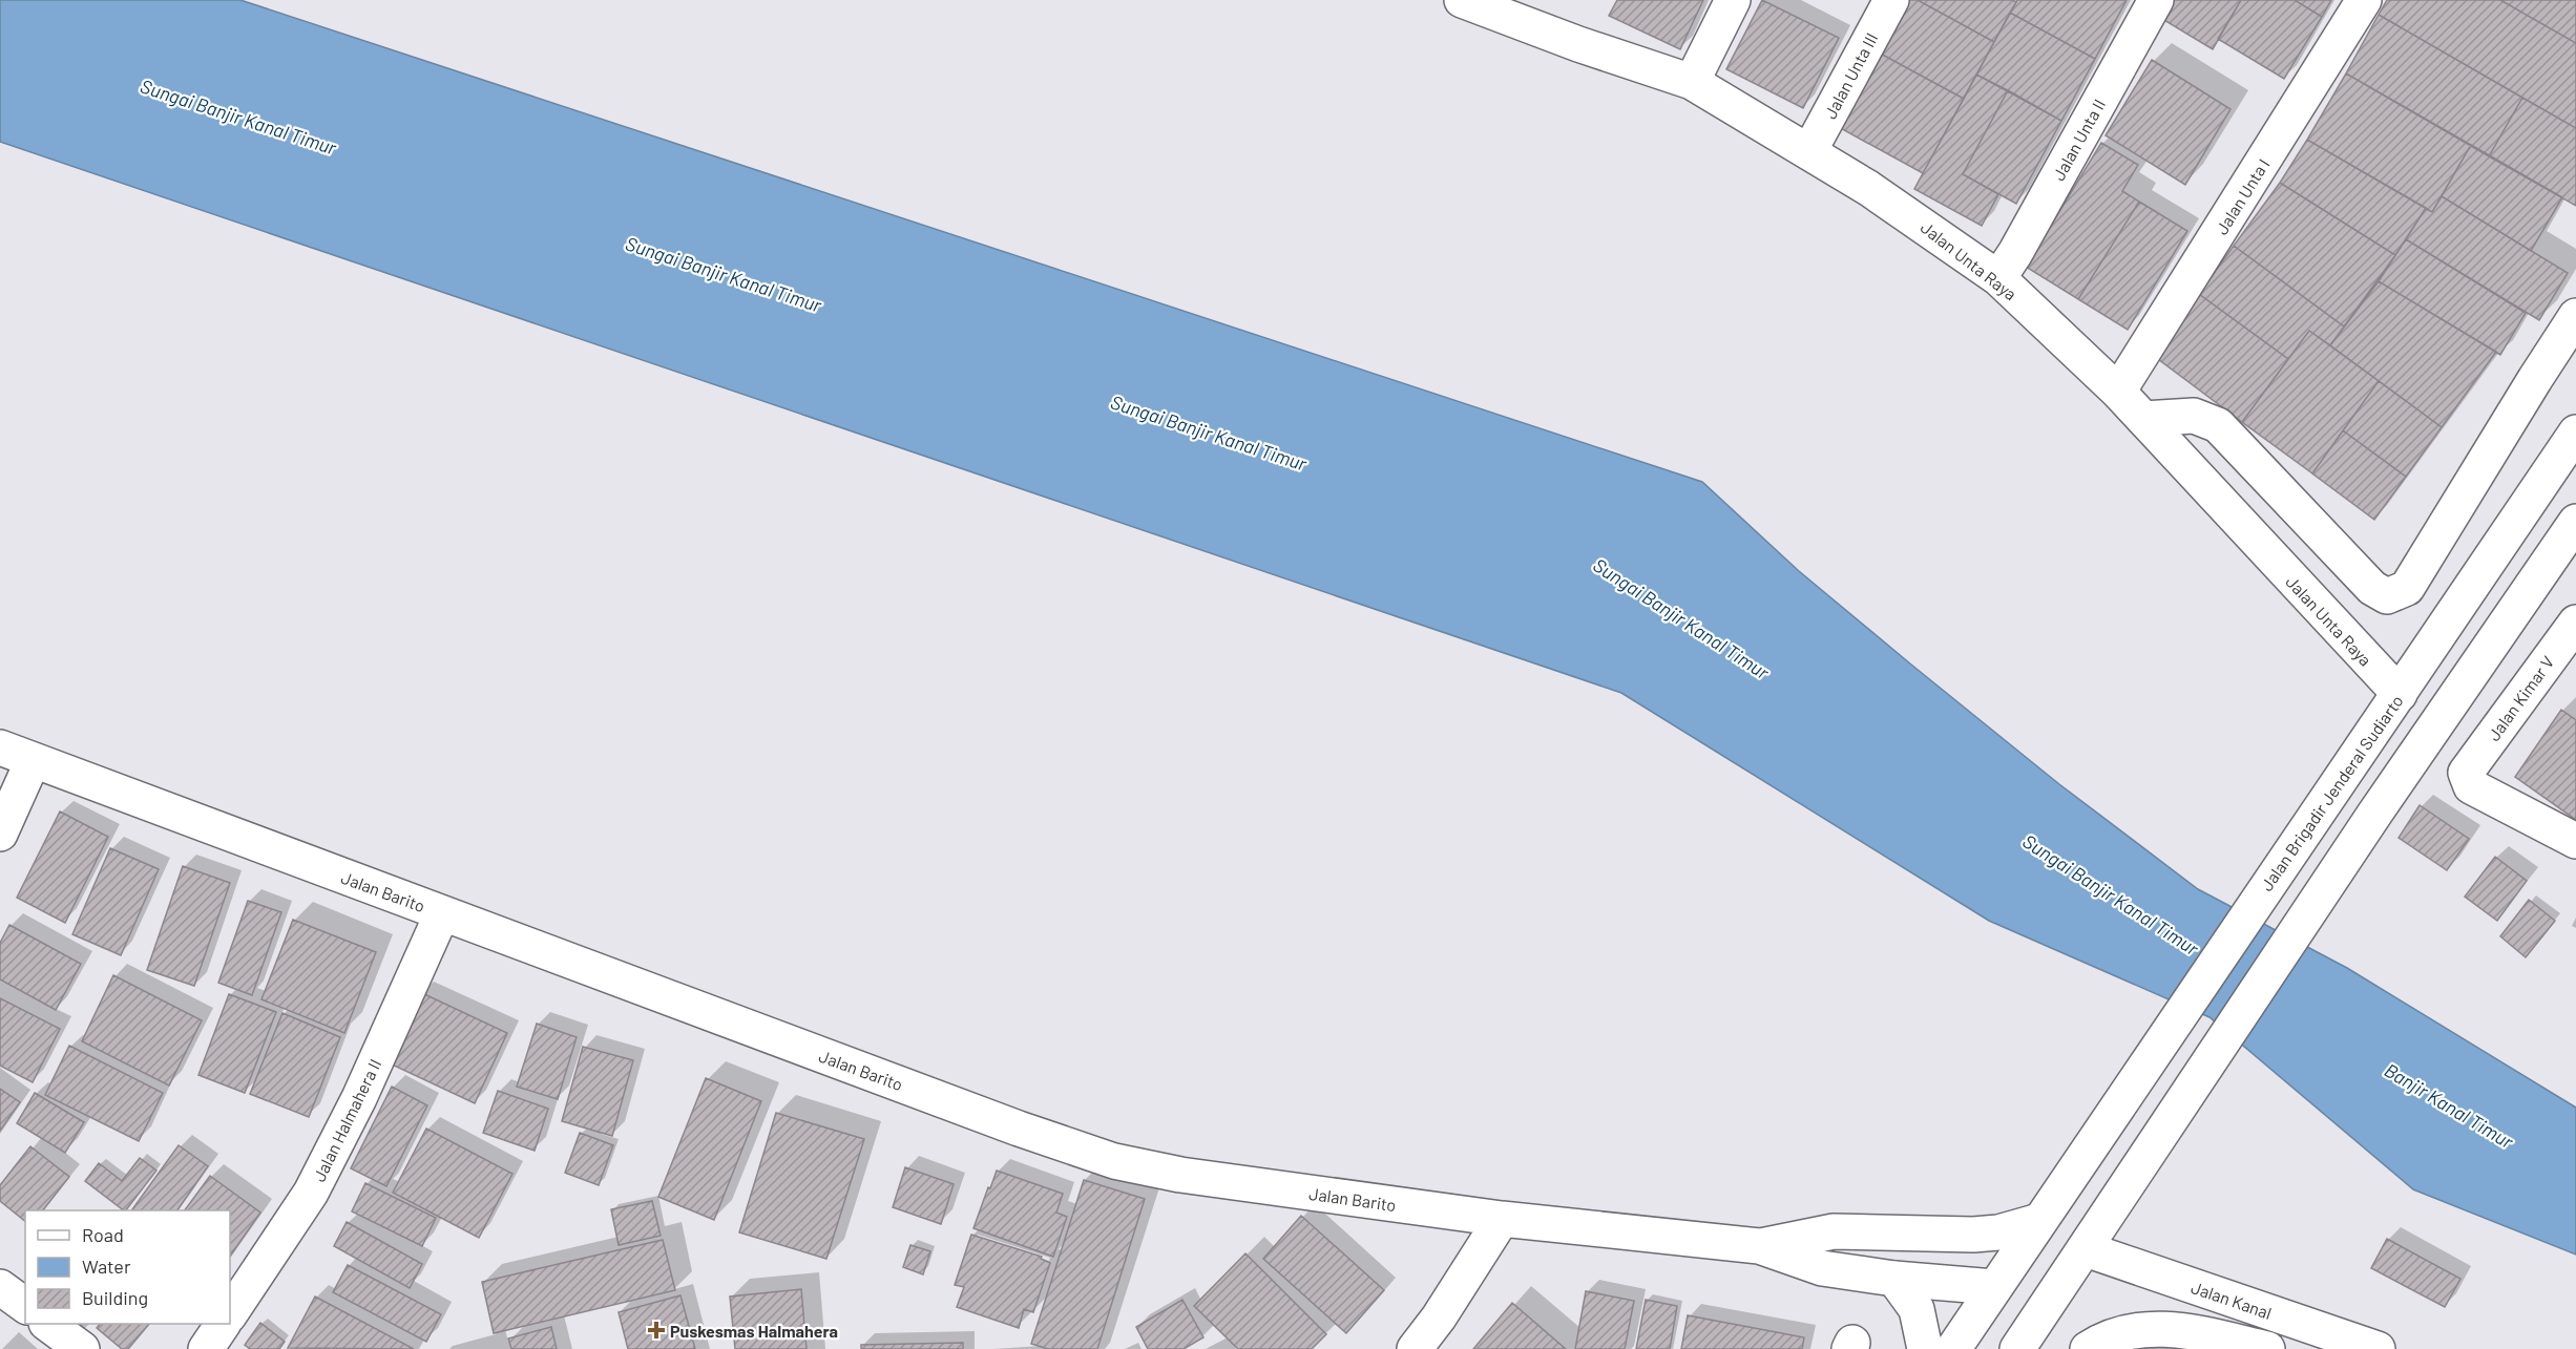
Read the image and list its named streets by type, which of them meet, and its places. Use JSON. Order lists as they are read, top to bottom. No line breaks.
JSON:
{"streets":{"street":["Jalan Unta III","Jalan Unta II","Jalan Unta I","Jalan Unta Raya","Jalan Kimar V","Jalan Brigadir Jenderal Sudiarto","Jalan Barito","Jalan Halmahera II","Jalan Kanal"]},"crossings":[["Jalan Unta III","Jalan Unta Raya"],["Jalan Unta II","Jalan Unta Raya"],["Jalan Unta I","Jalan Unta Raya"],["Jalan Unta Raya","Jalan Brigadir Jenderal Sudiarto"],["Jalan Barito","Jalan Halmahera II"]],"water":["Sungai Banjir Kanal Timur","Banjir Kanal Timur"],"places":{"health":["Puskesmas Halmahera"]},"legend":["Road","Water","Building"]}
